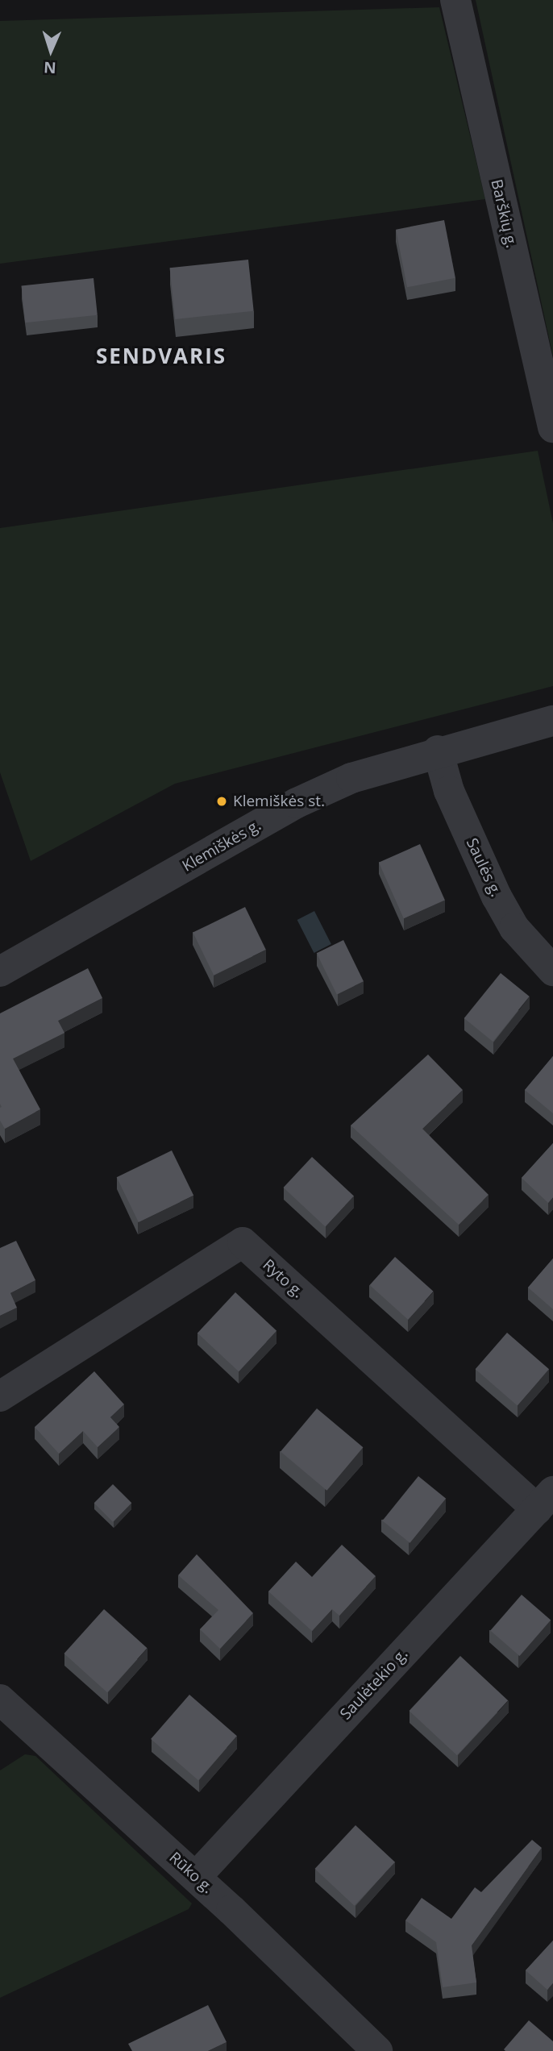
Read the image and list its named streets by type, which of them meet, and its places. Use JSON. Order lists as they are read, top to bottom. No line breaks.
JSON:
{"streets":{"street":["Barškių g.","Klemiškės g.","Saulės g.","Ryto g.","Saulėtekio g.","Rūko g."]},"crossings":[["Klemiškės g.","Saulės g."],["Ryto g.","Saulėtekio g."],["Saulėtekio g.","Rūko g."]],"districts":["SENDVARIS"],"places":["Klemiškės st."],"north":"bottom"}
